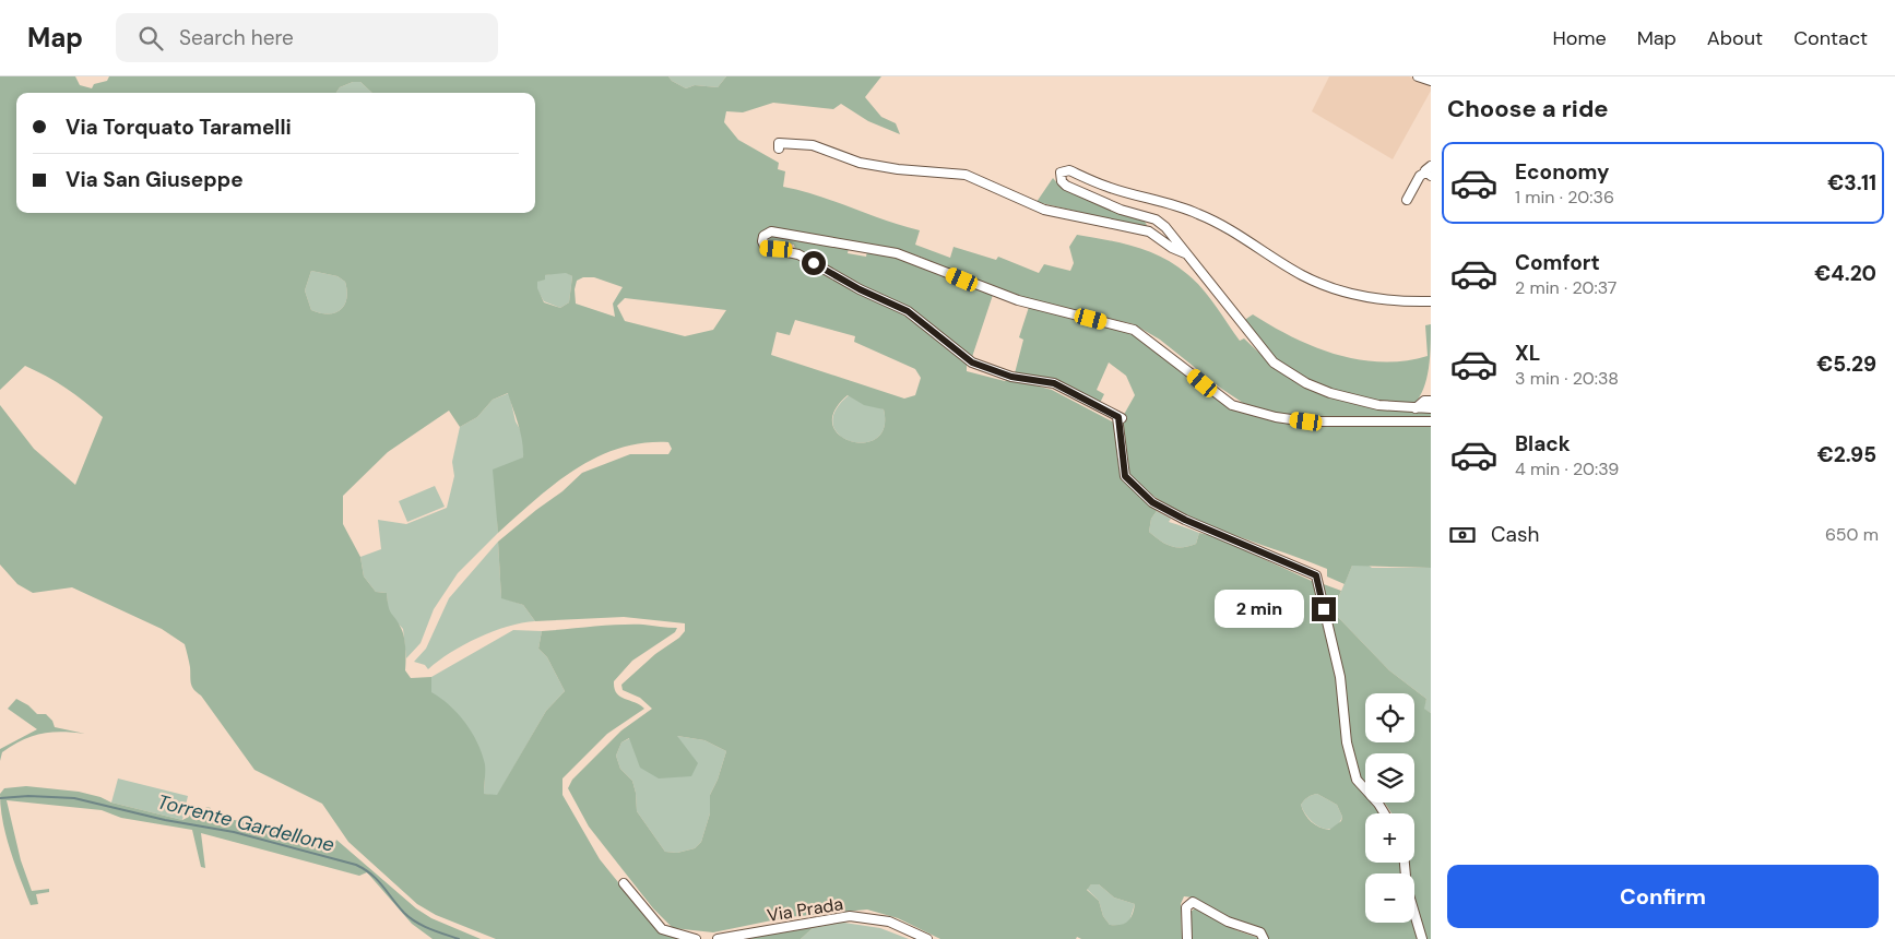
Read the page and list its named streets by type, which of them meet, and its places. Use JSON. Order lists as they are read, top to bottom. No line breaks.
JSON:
{"streets":{"street":["Via Prada"]},"water":["Torrente Gardellone"],"page":{"header":"Map","search":"Search here","nav":["Home","Map","About","Contact"],"heading":"Choose a ride","banner":["Via Torquato Taramelli","Via San Giuseppe"],"list":[{"name":"Economy","note":"1 min · 20:36","value":"€3.11"},{"name":"Comfort","note":"2 min · 20:37","value":"€4.20"},{"name":"XL","note":"3 min · 20:38","value":"€5.29"},{"name":"Black","note":"4 min · 20:39","value":"€2.95"}],"pay":["Cash","650 m"],"bubble":"2 min","map_buttons":["+","−"],"buttons":"Confirm"}}
